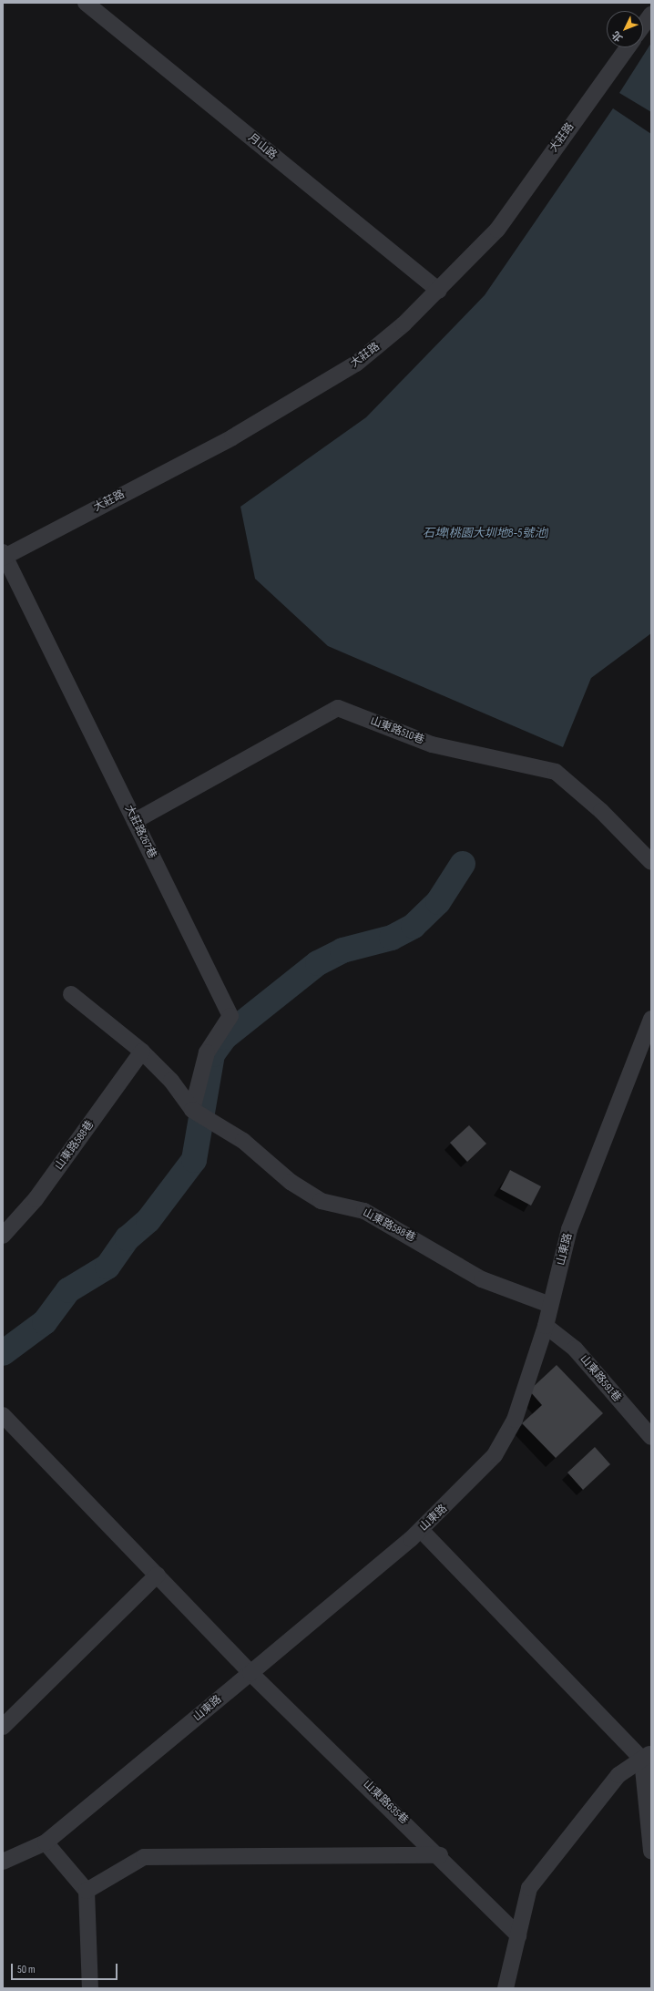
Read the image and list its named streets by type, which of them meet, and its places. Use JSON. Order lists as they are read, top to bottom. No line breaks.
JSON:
{"streets":{"street":["大莊路","月山路","山東路510巷","大莊路267巷","山東路588巷","山東路","山東路591巷","山東路635巷"]},"crossings":[["大莊路","月山路"],["大莊路","大莊路267巷"],["山東路510巷","大莊路267巷"],["大莊路267巷","山東路588巷"],["山東路588巷","山東路"],["山東路","山東路591巷"],["山東路","山東路635巷"]],"water":["石埤(桃園大圳地8-5號池)"],"scale_bar":"50 m","north":"bottom left"}
